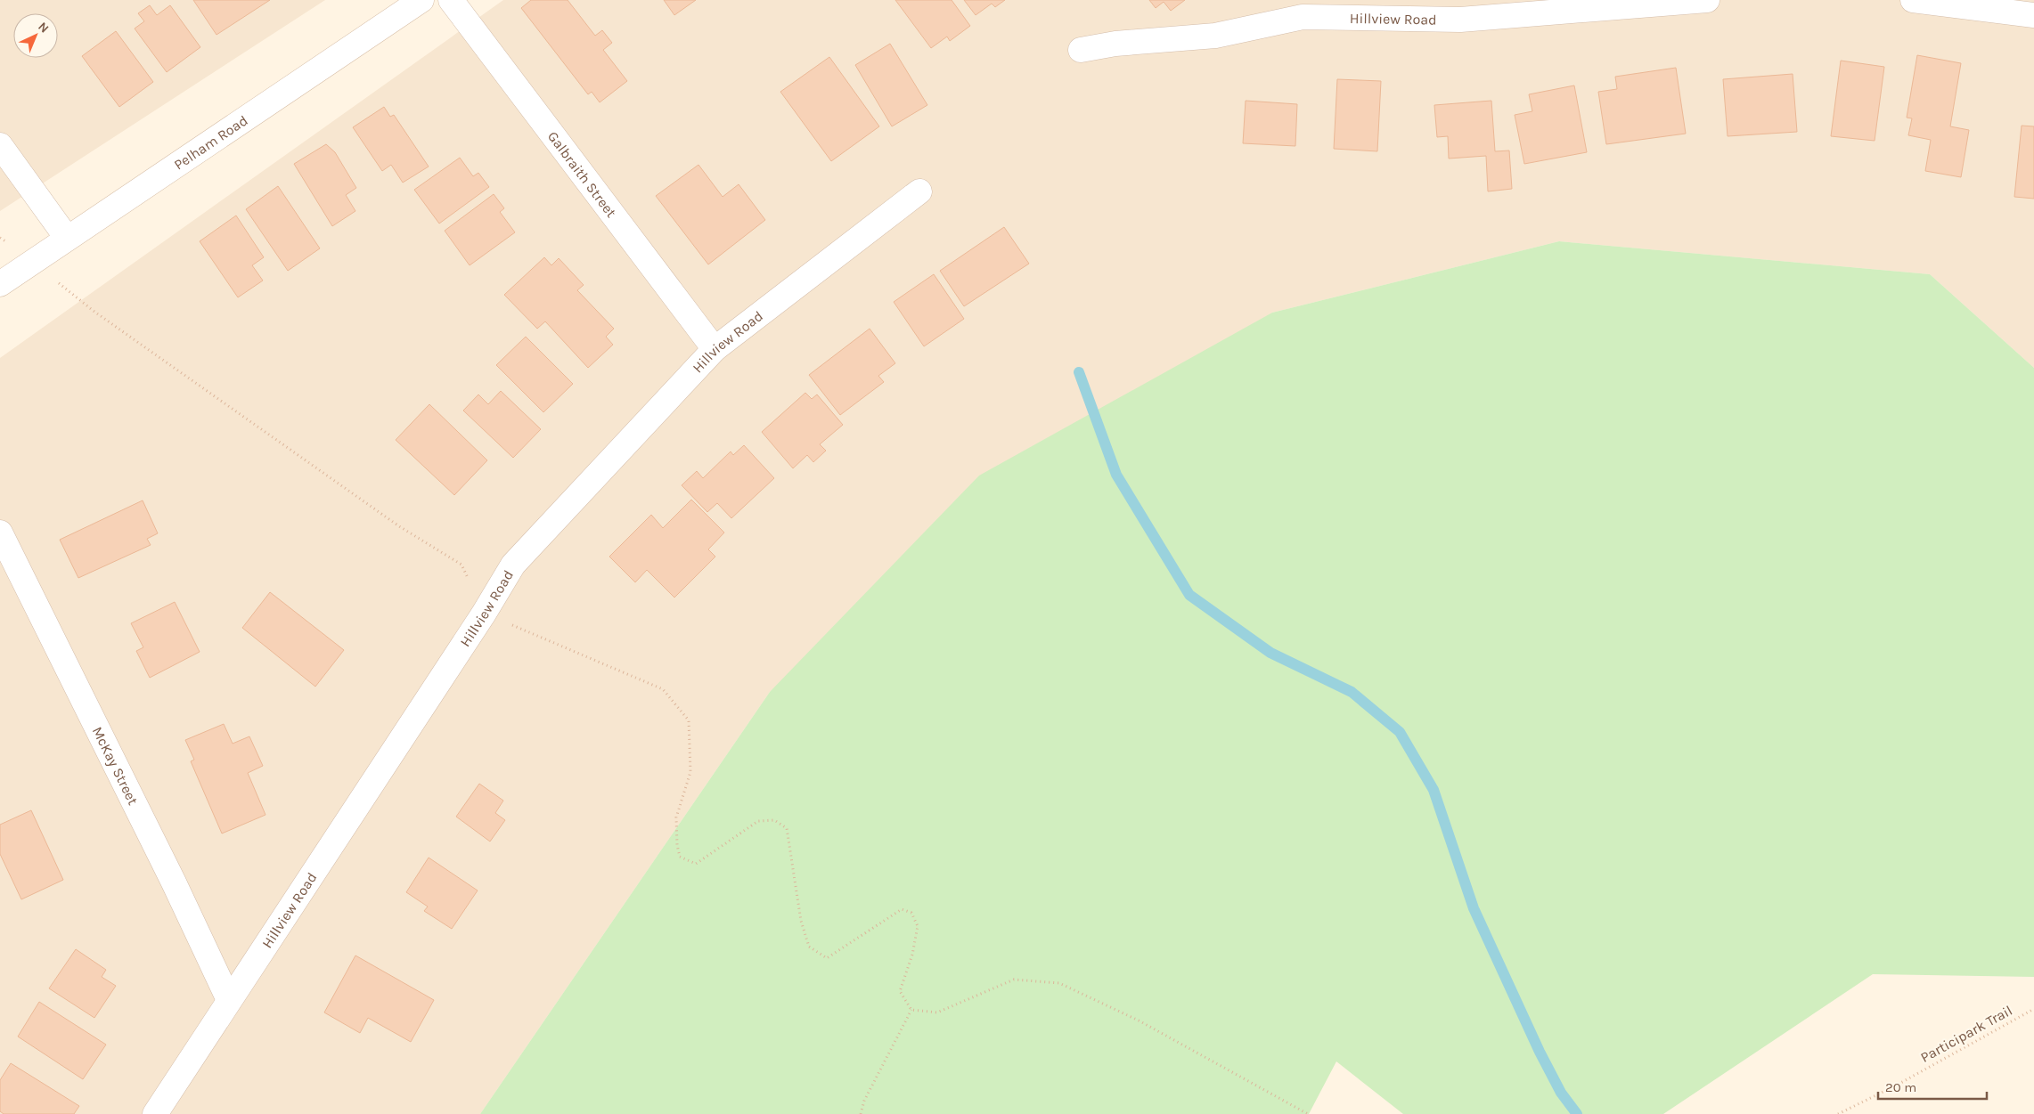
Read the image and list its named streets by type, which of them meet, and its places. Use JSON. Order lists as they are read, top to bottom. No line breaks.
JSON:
{"streets":{"street":["Hillview Road","Pelham Road","Galbraith Street","McKay Street"],"path":["Participark Trail"]},"crossings":[["Hillview Road","Galbraith Street"],["Hillview Road","McKay Street"]],"scale_bar":"20 m","north":"top right"}
